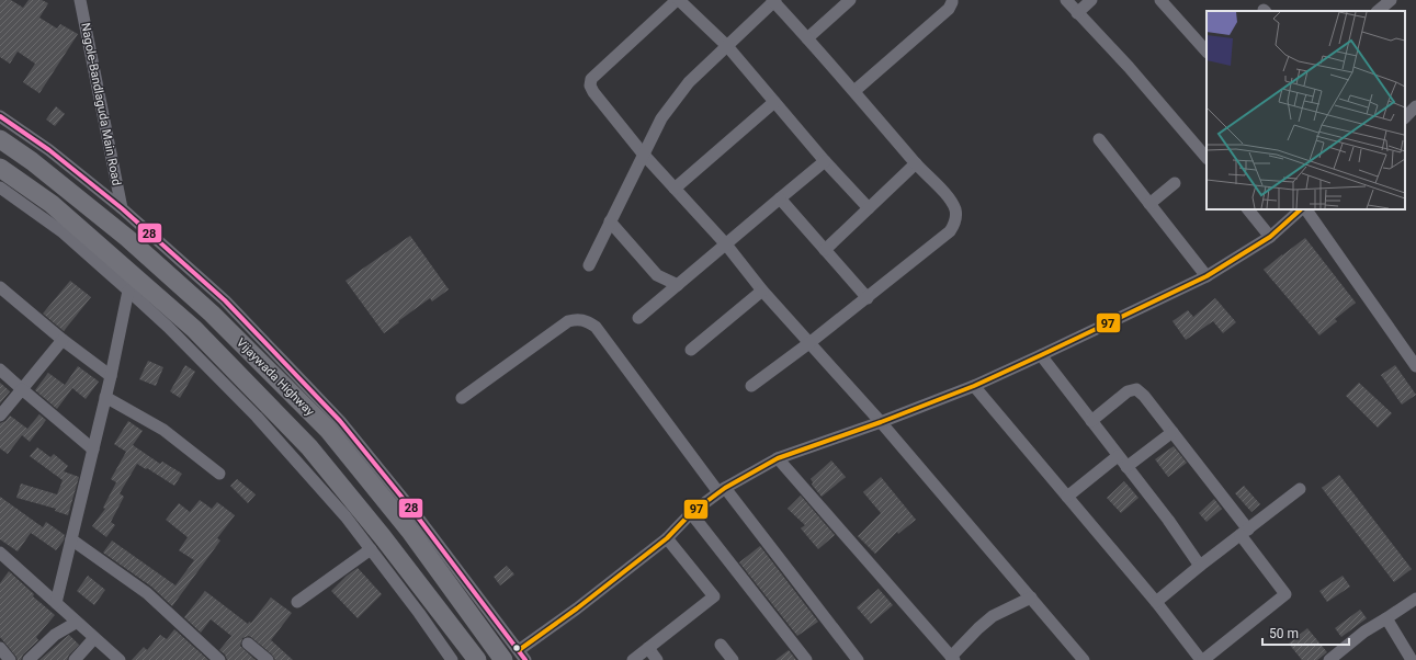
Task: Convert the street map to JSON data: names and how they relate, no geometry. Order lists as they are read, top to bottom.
{
  "streets": {
    "highway": ["Vijaywada Highway"],
    "street": ["Nagole-Bandlaguda Main Road"]
  },
  "lines": ["transit line 28", "transit line 97"],
  "scale_bar": "50 m"
}
